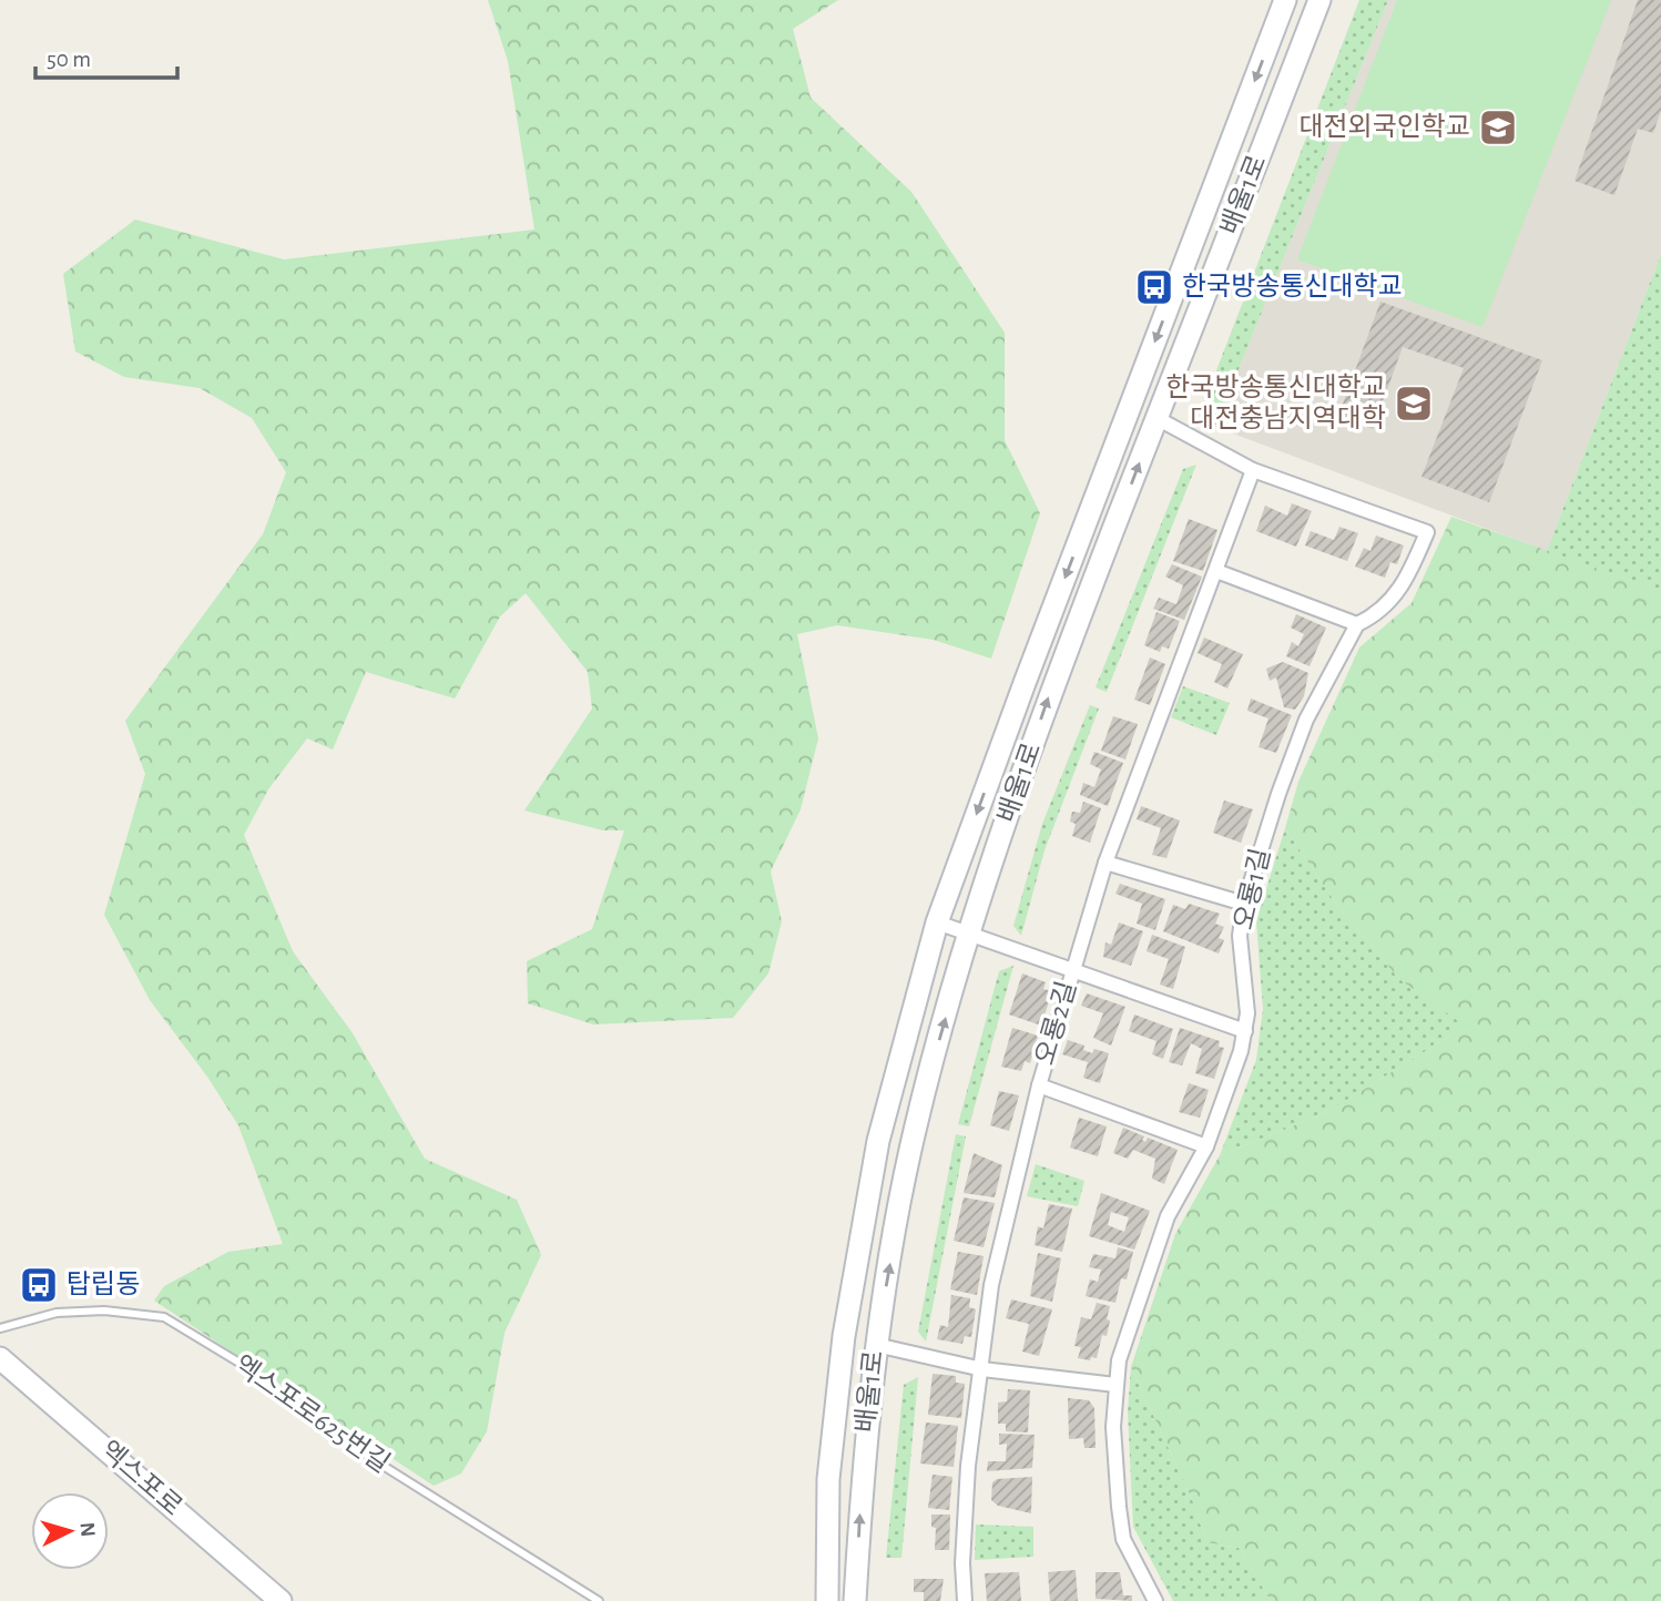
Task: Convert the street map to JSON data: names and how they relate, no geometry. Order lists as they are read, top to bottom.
{
  "streets": {
    "main road": ["배울1로", "엑스포로"],
    "street": ["오룡1길", "오룡2길"],
    "lane": ["엑스포로625번길"]
  },
  "crossings": [
    ["배울1로", "오룡1길"],
    ["오룡1길", "오룡2길"]
  ],
  "places": {
    "school or university": ["대전외국인학교", "한국방송통신대학교 대전충남지역대학"],
    "bus stop": ["한국방송통신대학교", "탑립동"]
  },
  "scale_bar": "50 m",
  "north": "right"
}
